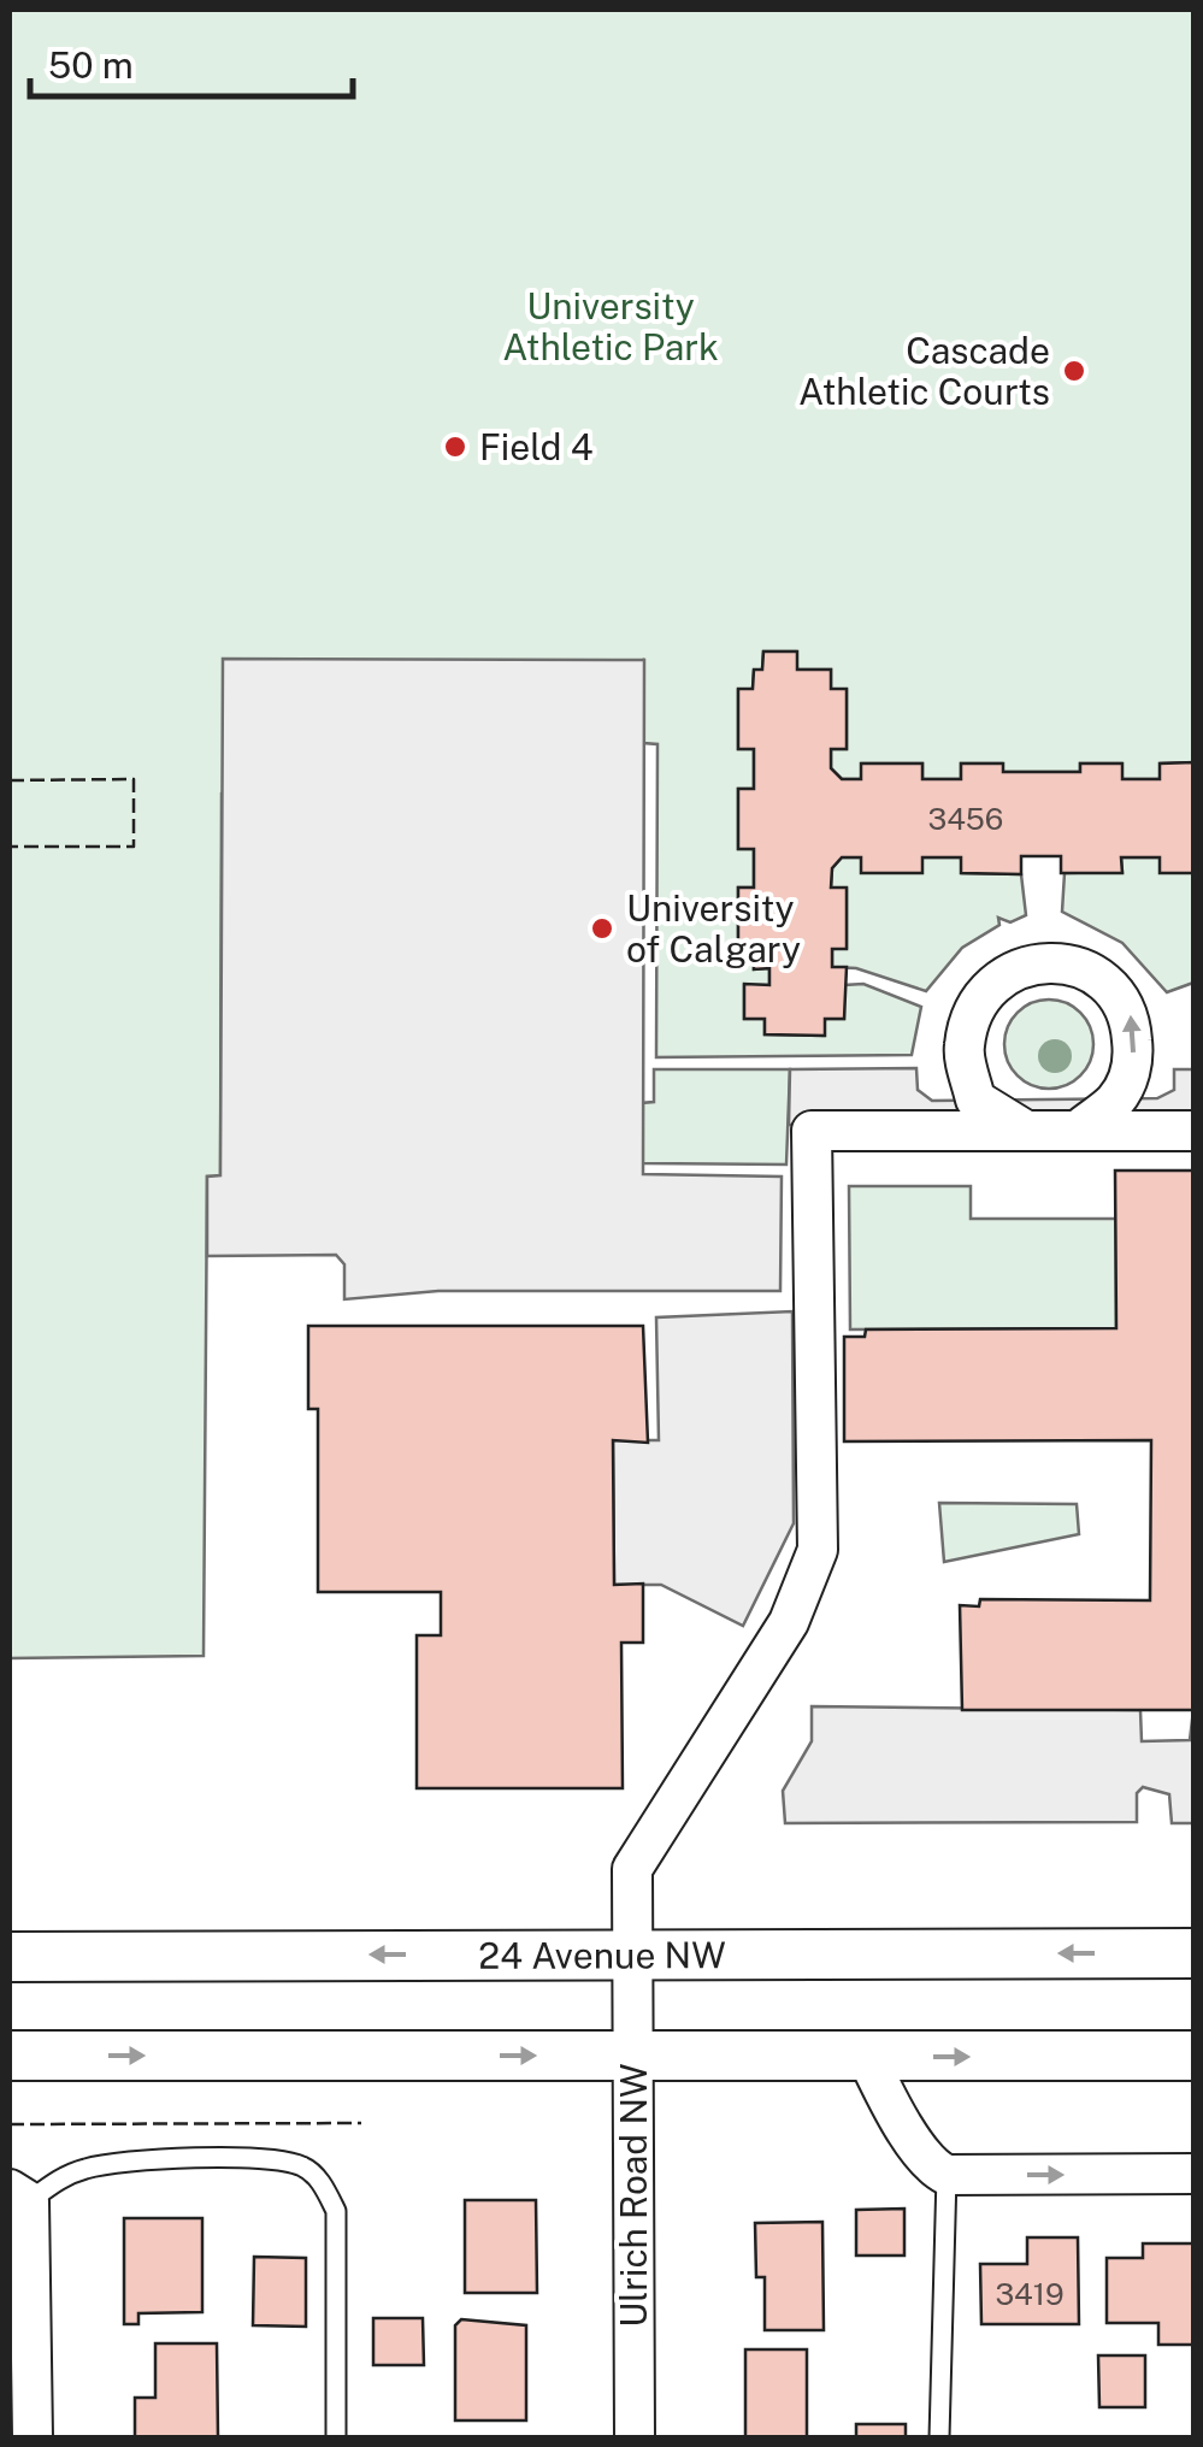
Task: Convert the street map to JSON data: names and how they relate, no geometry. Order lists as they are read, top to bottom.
{
  "streets": {
    "street": ["24 Avenue NW", "Ulrich Road NW"]
  },
  "crossings": [
    ["24 Avenue NW", "Ulrich Road NW"]
  ],
  "parks": ["University Athletic Park"],
  "places": ["Cascade Athletic Courts", "Field 4", "University of Calgary"],
  "house_numbers": ["3456", "3419"],
  "scale_bar": "50 m"
}
